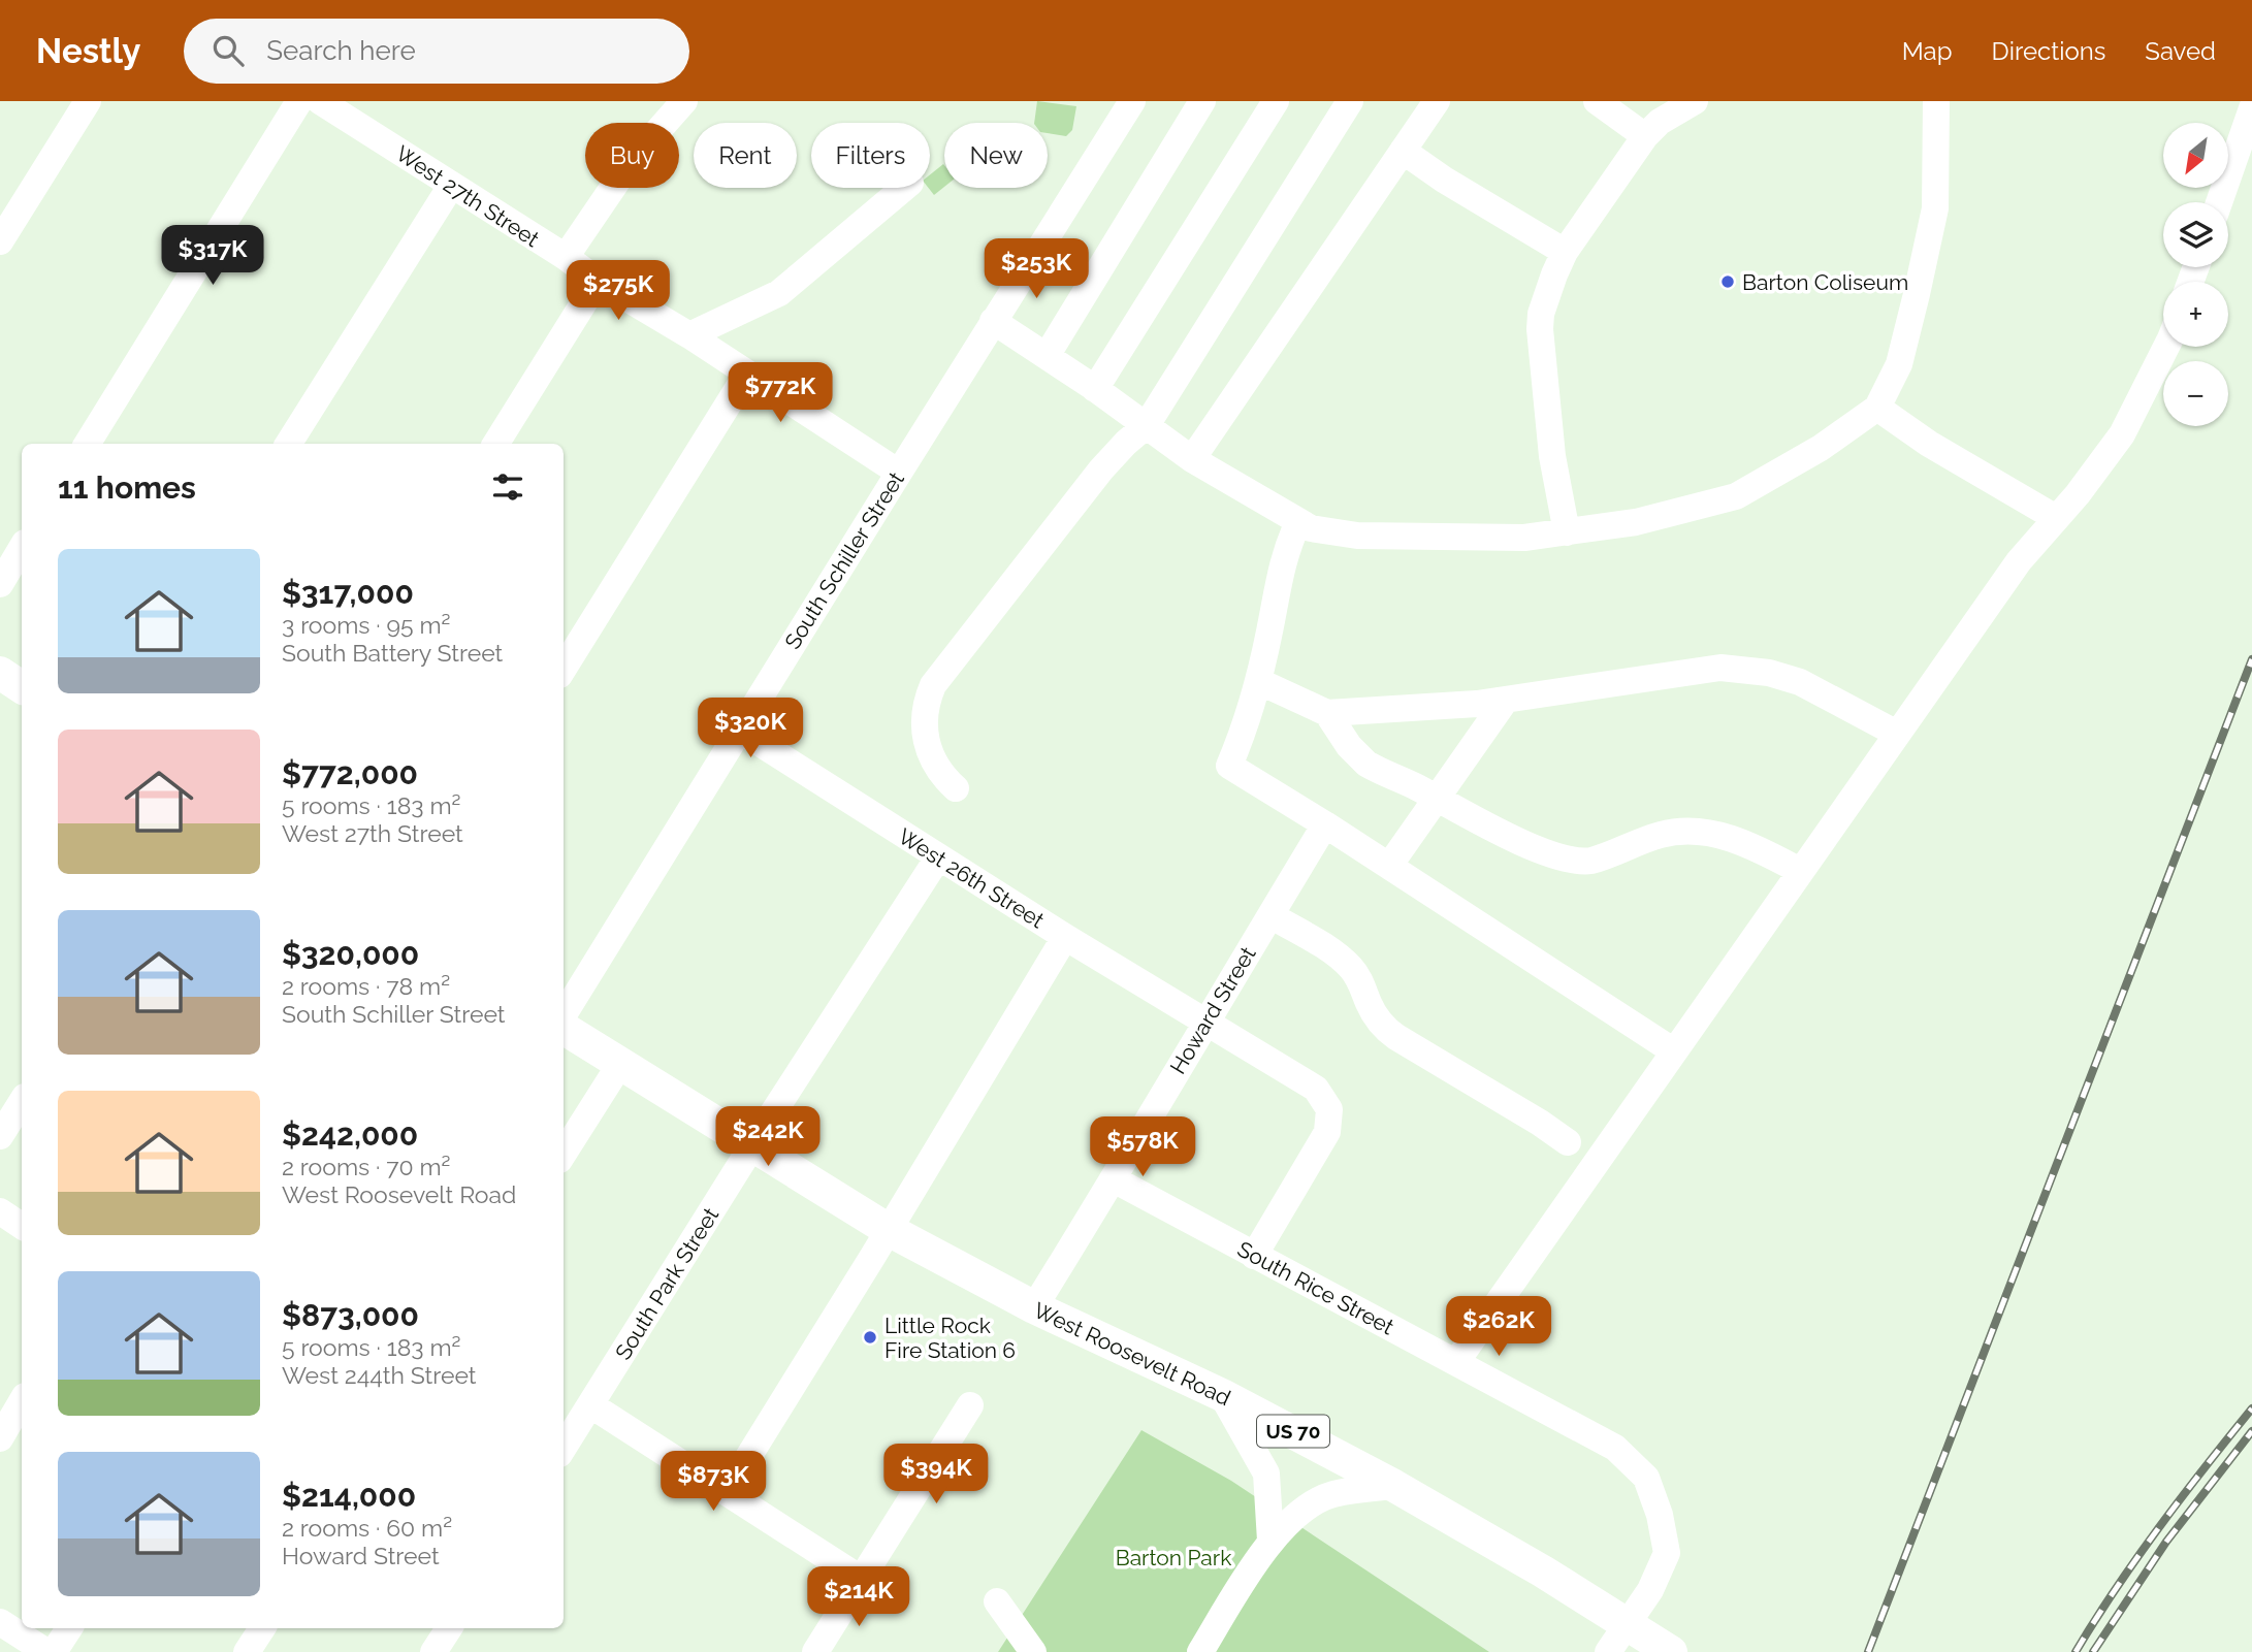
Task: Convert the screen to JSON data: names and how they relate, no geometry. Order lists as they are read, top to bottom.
{
  "streets": {
    "main road": ["West Roosevelt Road", "US 70"],
    "street": [
      "West 27th Street",
      "South Schiller Street",
      "West 26th Street",
      "Howard Street",
      "South Park Street",
      "South Rice Street"
    ]
  },
  "crossings": [
    ["West 27th Street", "South Schiller Street"],
    ["South Schiller Street", "West 26th Street"],
    ["West 26th Street", "Howard Street"],
    ["West 26th Street", "South Park Street"],
    ["West 26th Street", "South Rice Street"],
    ["Howard Street", "South Rice Street"],
    ["Howard Street", "West Roosevelt Road"],
    ["South Park Street", "West Roosevelt Road"]
  ],
  "parks": ["Barton Park"],
  "places": ["Barton Coliseum", "Little Rock Fire Station 6"],
  "north": "bottom left",
  "page": {
    "header": "Nestly",
    "search": "Search here",
    "nav": ["Map", "Directions", "Saved"],
    "map_buttons": ["+", "−"],
    "chip": [
      "Buy",
      "Rent",
      "Filters",
      "New"
    ],
    "price": [
      "$317K",
      "$253K",
      "$275K",
      "$772K",
      "$320K",
      "$242K",
      "$578K",
      "$262K",
      "$394K",
      "$873K",
      "$214K"
    ],
    "heading": "11 homes",
    "list": [
      {
        "name": "$317,000",
        "note": "3 rooms · 95 m² · South Battery Street"
      },
      {
        "name": "$772,000",
        "note": "5 rooms · 183 m² · West 27th Street"
      },
      {
        "name": "$320,000",
        "note": "2 rooms · 78 m² · South Schiller Street"
      },
      {
        "name": "$242,000",
        "note": "2 rooms · 70 m² · West Roosevelt Road"
      },
      {
        "name": "$873,000",
        "note": "5 rooms · 183 m² · West 244th Street"
      },
      {
        "name": "$214,000",
        "note": "2 rooms · 60 m² · Howard Street"
      }
    ]
  }
}
